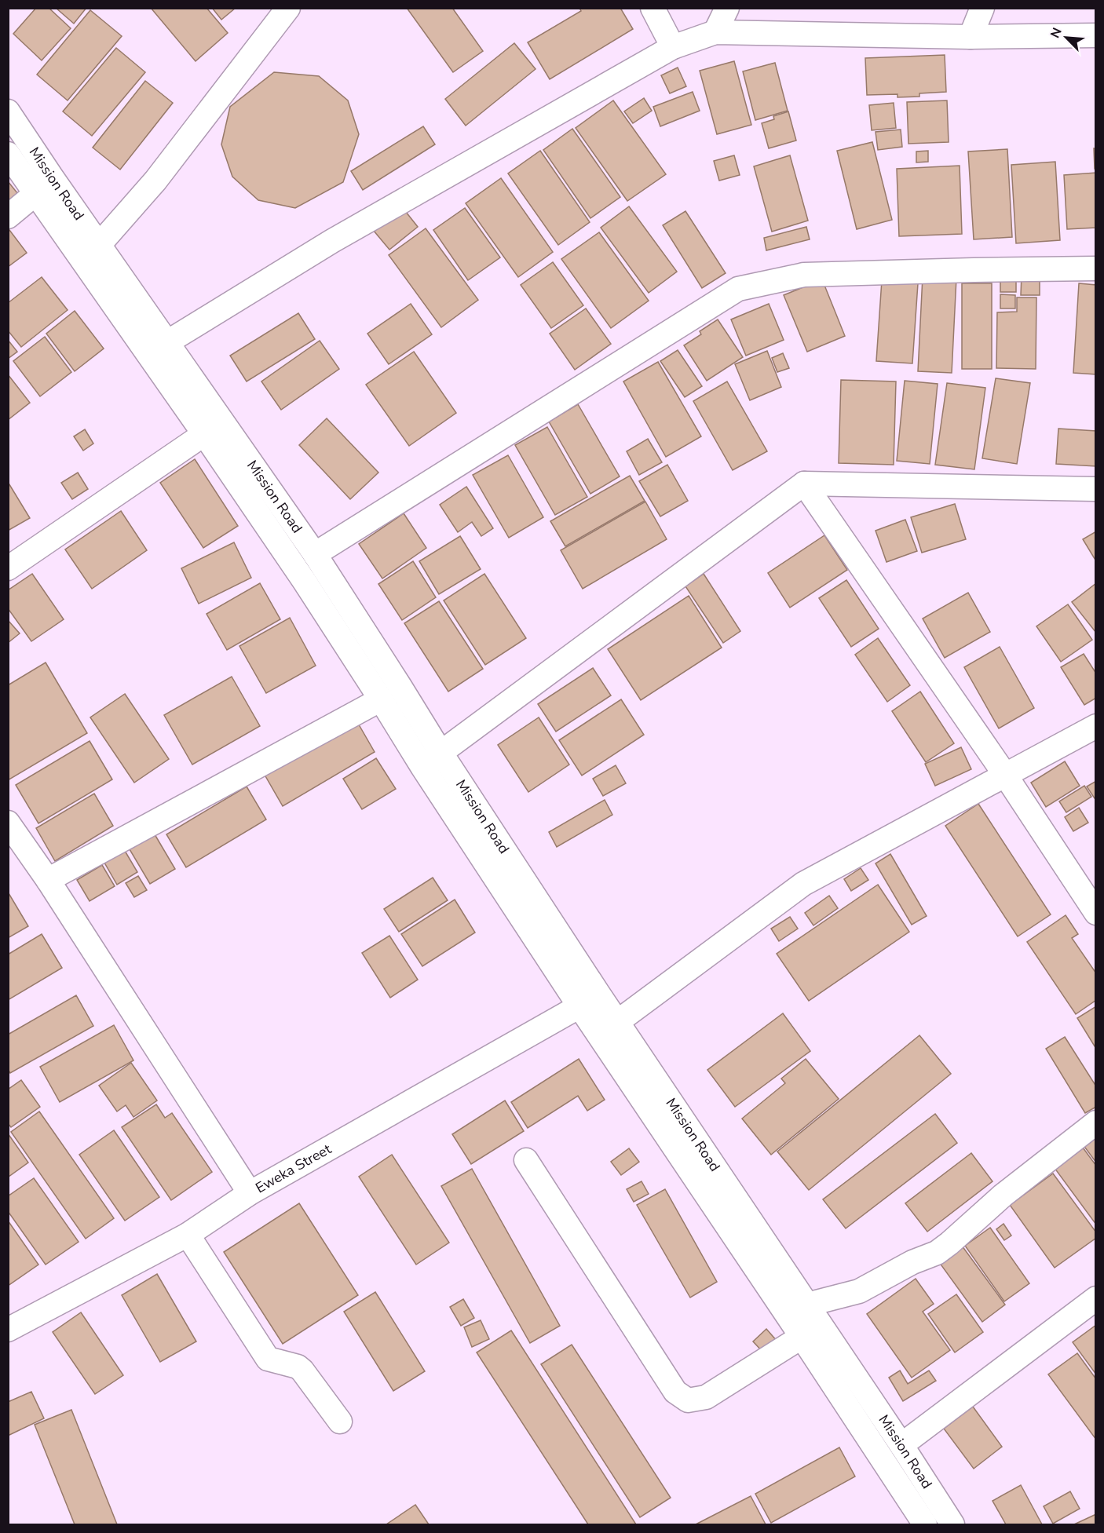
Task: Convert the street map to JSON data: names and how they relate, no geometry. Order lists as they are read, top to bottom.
{
  "streets": {
    "street": ["Mission Road", "Eweka Street"]
  },
  "crossings": [
    ["Mission Road", "Eweka Street"]
  ],
  "north": "top left"
}
